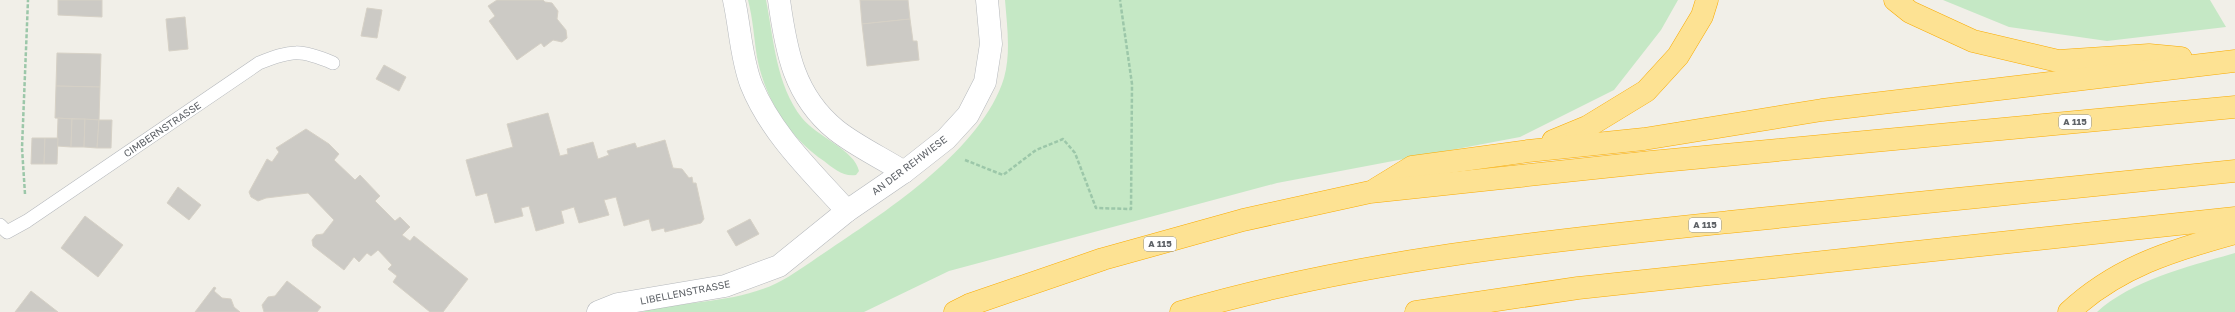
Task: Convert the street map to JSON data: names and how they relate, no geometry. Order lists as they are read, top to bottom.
{
  "streets": {
    "highway": ["A 115"],
    "street": ["AN DER REHWIESE", "LIBELLENSTRASSE"],
    "lane": ["CIMBERNSTRASSE"]
  },
  "crossings": [
    ["AN DER REHWIESE", "LIBELLENSTRASSE"]
  ]
}
